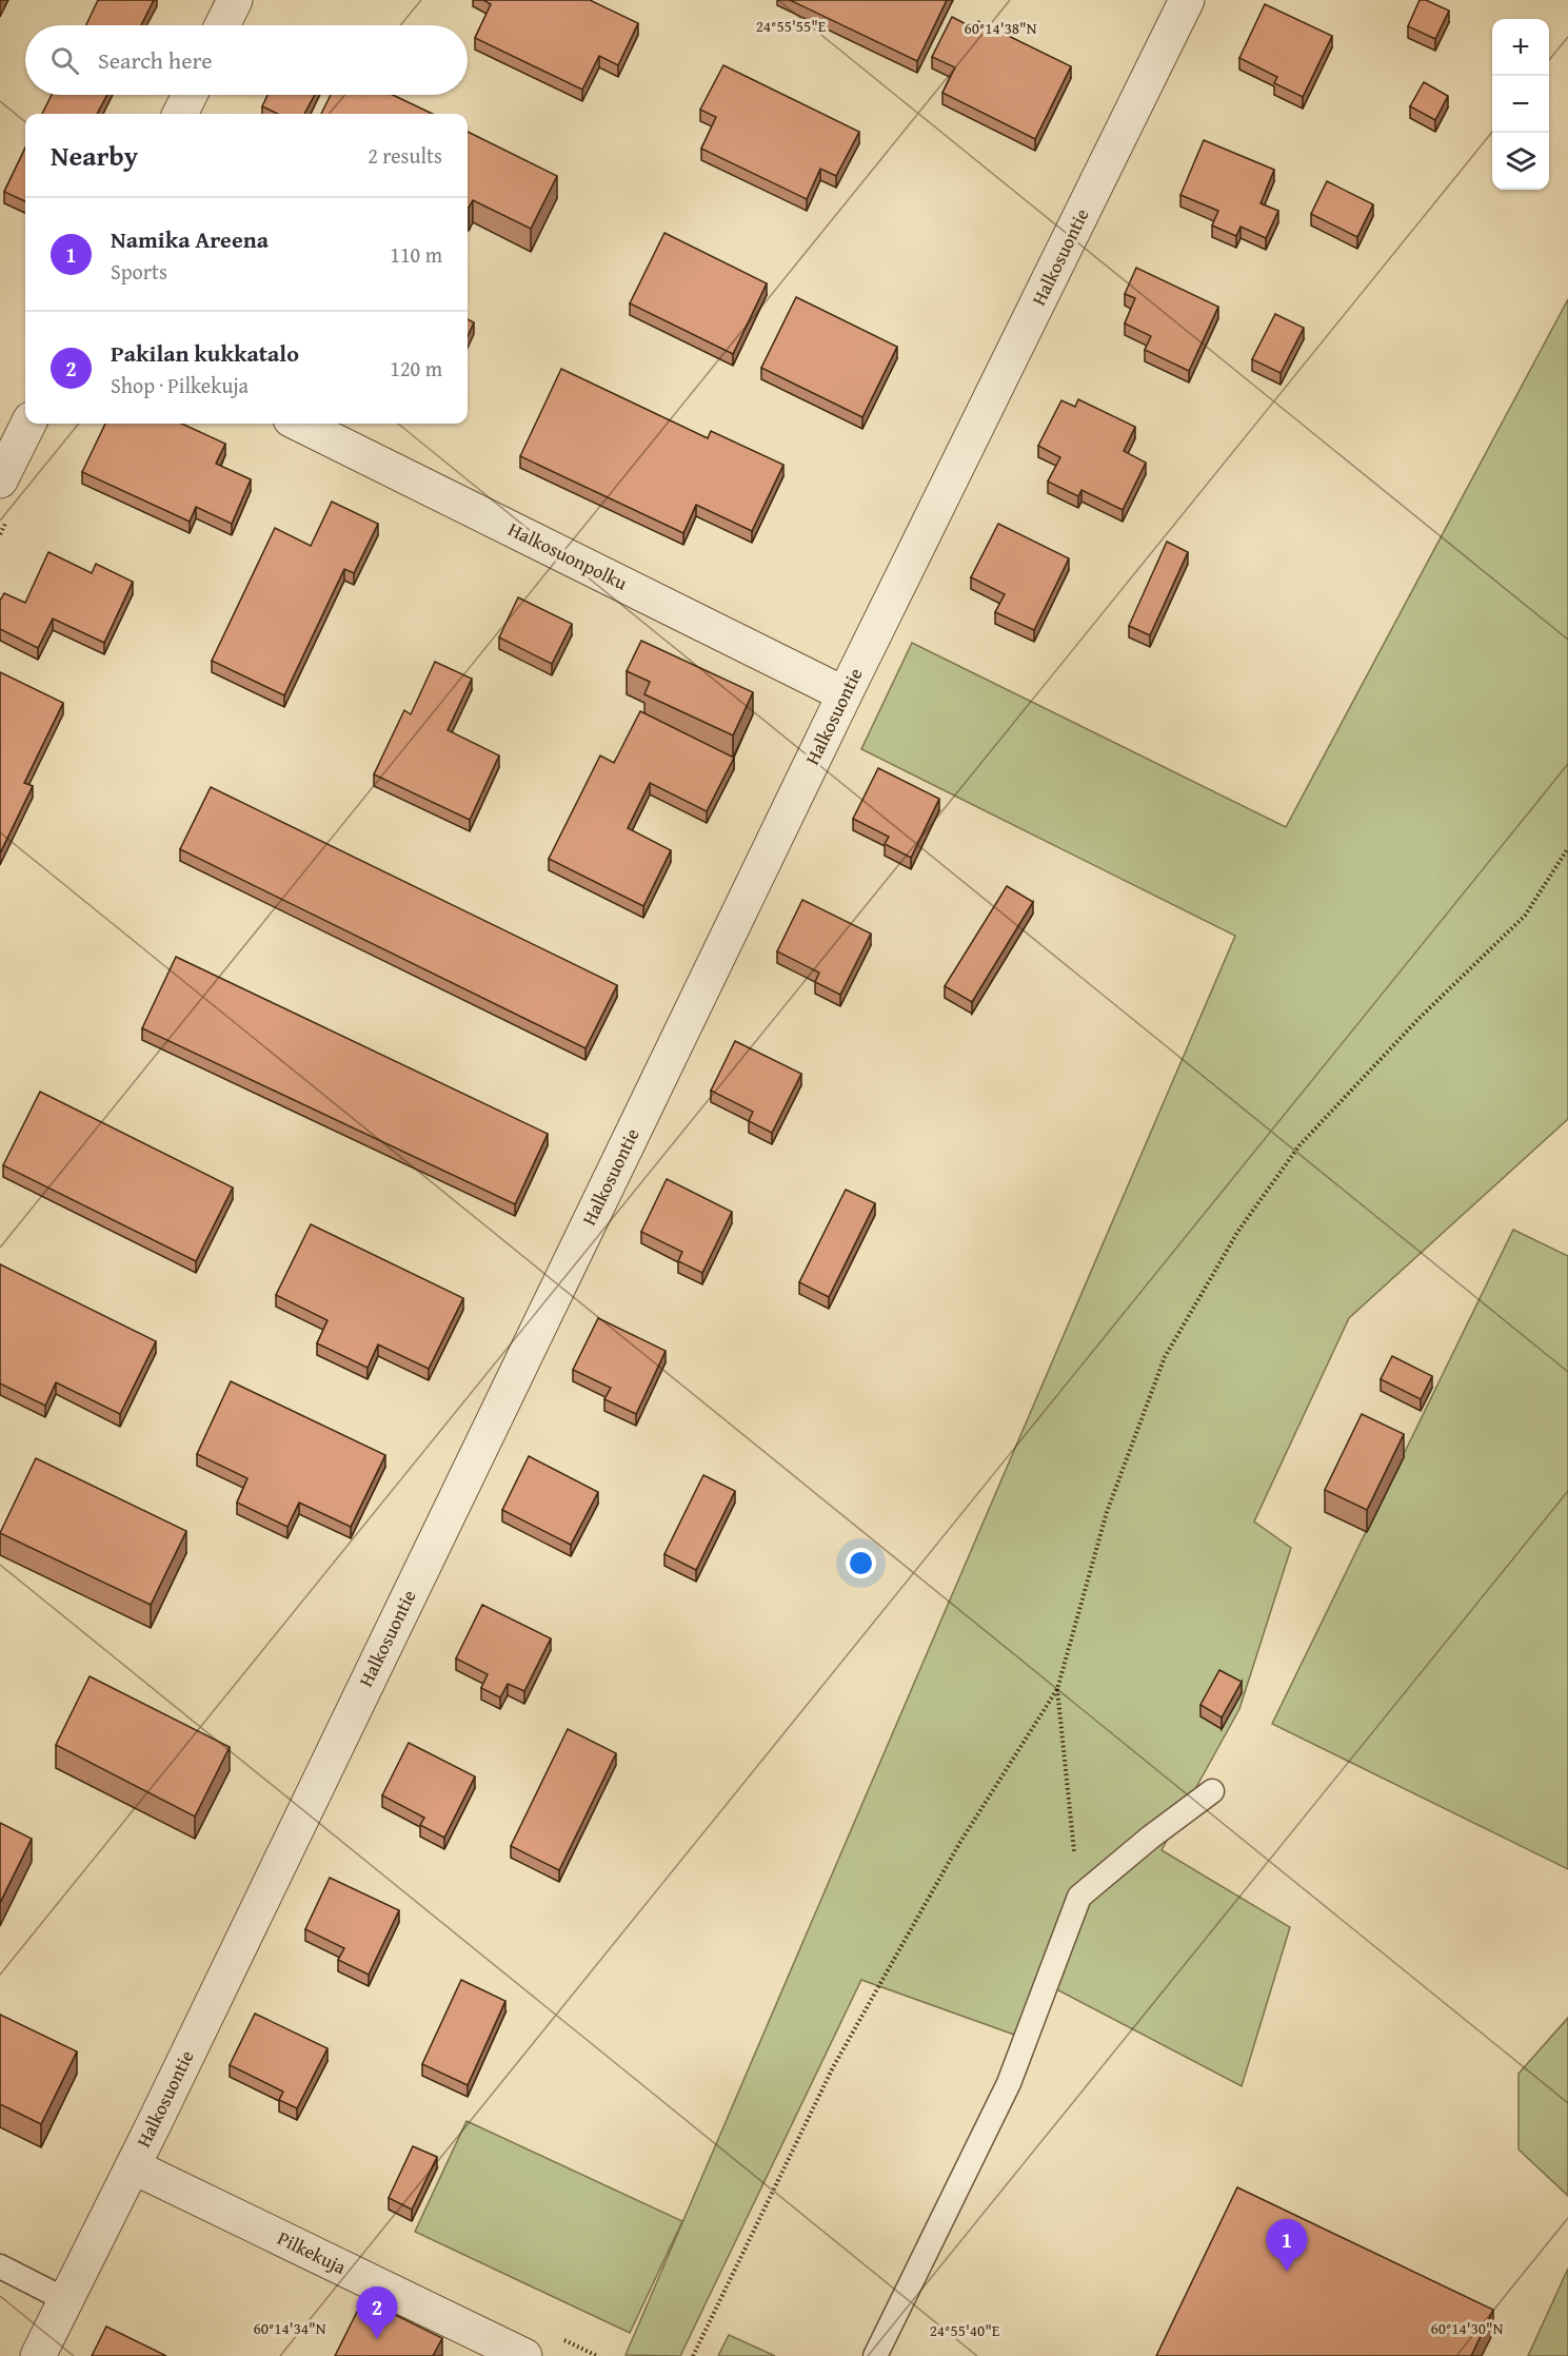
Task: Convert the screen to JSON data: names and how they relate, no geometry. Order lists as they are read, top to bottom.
{
  "streets": {
    "street": ["Halkosuontie", "Halkosuonpolku", "Pilkekuja"]
  },
  "crossings": [
    ["Halkosuontie", "Halkosuonpolku"],
    ["Halkosuontie", "Pilkekuja"]
  ],
  "page": {
    "map_buttons": ["+", "−"],
    "search": "Search here",
    "heading": ["Nearby", "2 results"],
    "list": [
      {
        "mark": "1",
        "name": "Namika Areena",
        "note": "Sports",
        "value": "110 m"
      },
      {
        "mark": "2",
        "name": "Pakilan kukkatalo",
        "note": "Shop · Pilkekuja",
        "value": "120 m"
      }
    ],
    "pins": ["1", "2"]
  },
  "coordinates": [
    "24°55'55\"E",
    "60°14'38\"N",
    "60°14'34\"N",
    "60°14'30\"N",
    "24°55'40\"E"
  ]
}
